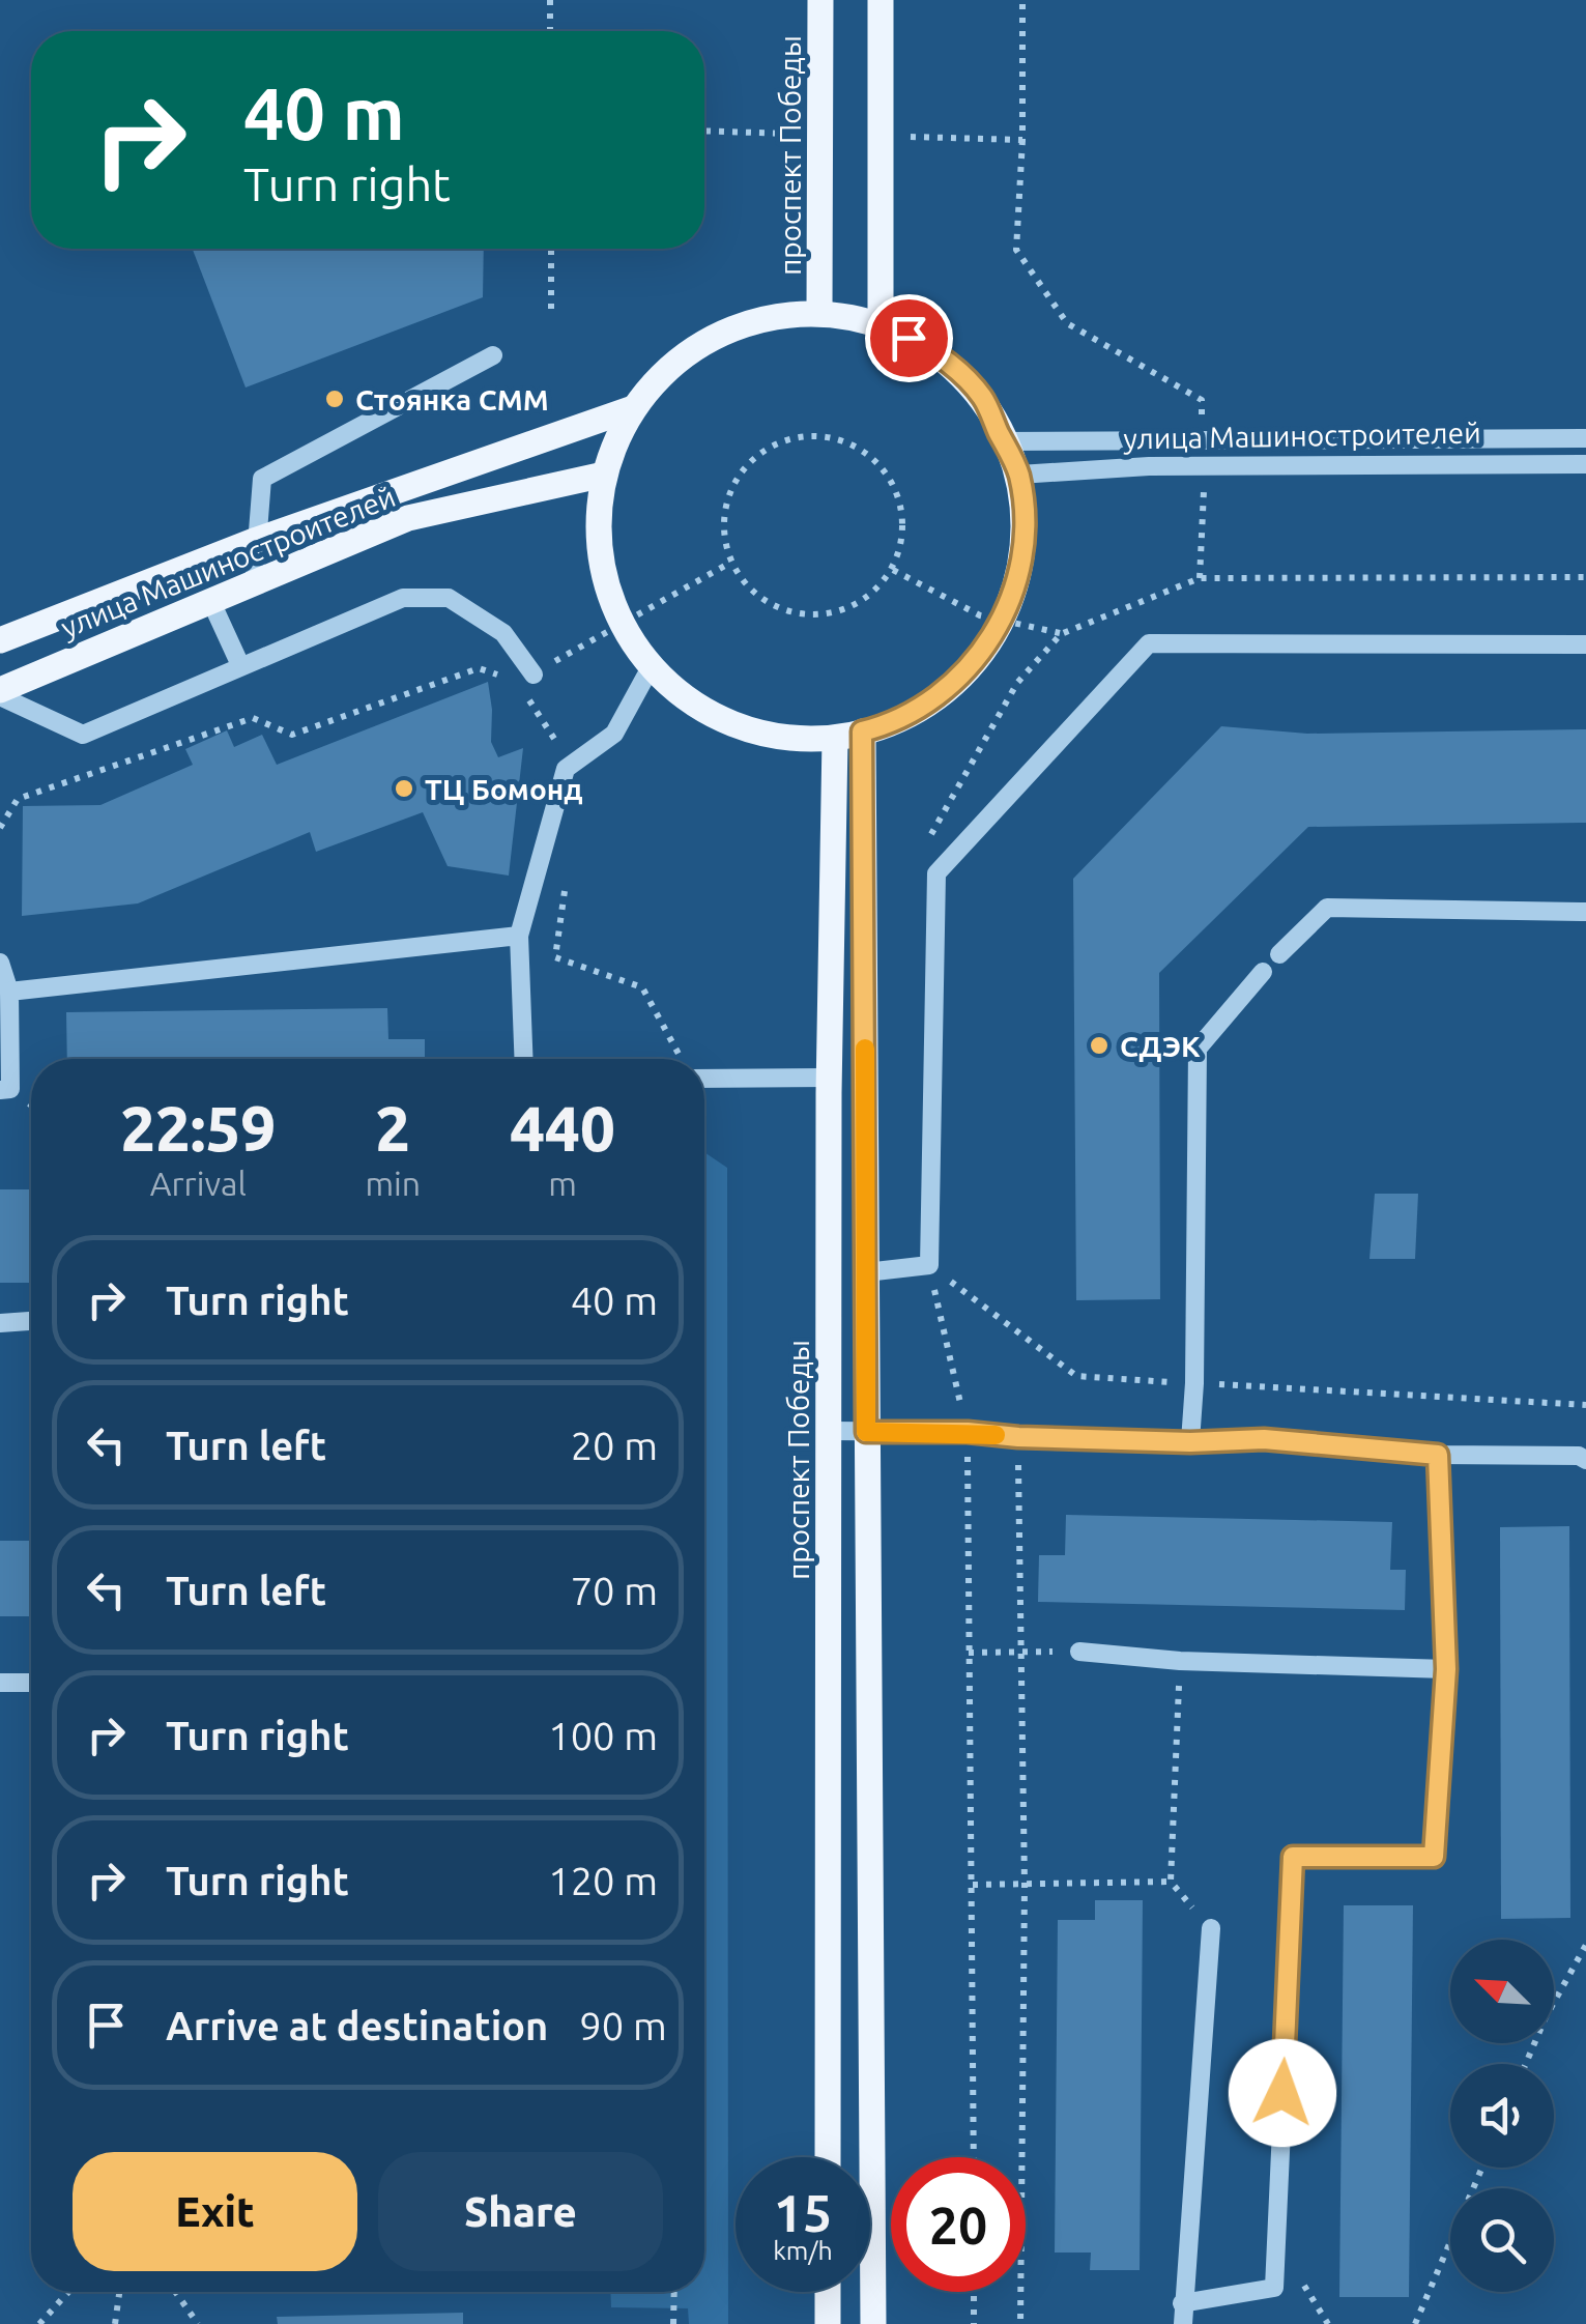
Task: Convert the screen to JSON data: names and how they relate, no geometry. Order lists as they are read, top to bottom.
{
  "streets": {
    "main road": ["проспект Победы", "улица Машиностроителей"]
  },
  "places": ["Стоянка СММ", "ТЦ Бомонд", "СДЭК"],
  "north": "top left",
  "page": {
    "turn": ["40 m", "Turn right"],
    "eta": [
      "22:59",
      "Arrival",
      "2",
      "min",
      "440",
      "m"
    ],
    "list": [
      {
        "name": "Turn right",
        "value": "40 m"
      },
      {
        "name": "Turn left",
        "value": "20 m"
      },
      {
        "name": "Turn left",
        "value": "70 m"
      },
      {
        "name": "Turn right",
        "value": "100 m"
      },
      {
        "name": "Turn right",
        "value": "120 m"
      },
      {
        "name": "Arrive at destination",
        "value": "90 m"
      }
    ],
    "buttons": ["Exit", "Share"],
    "speed": "15 km/h",
    "limit": "20"
  }
}
